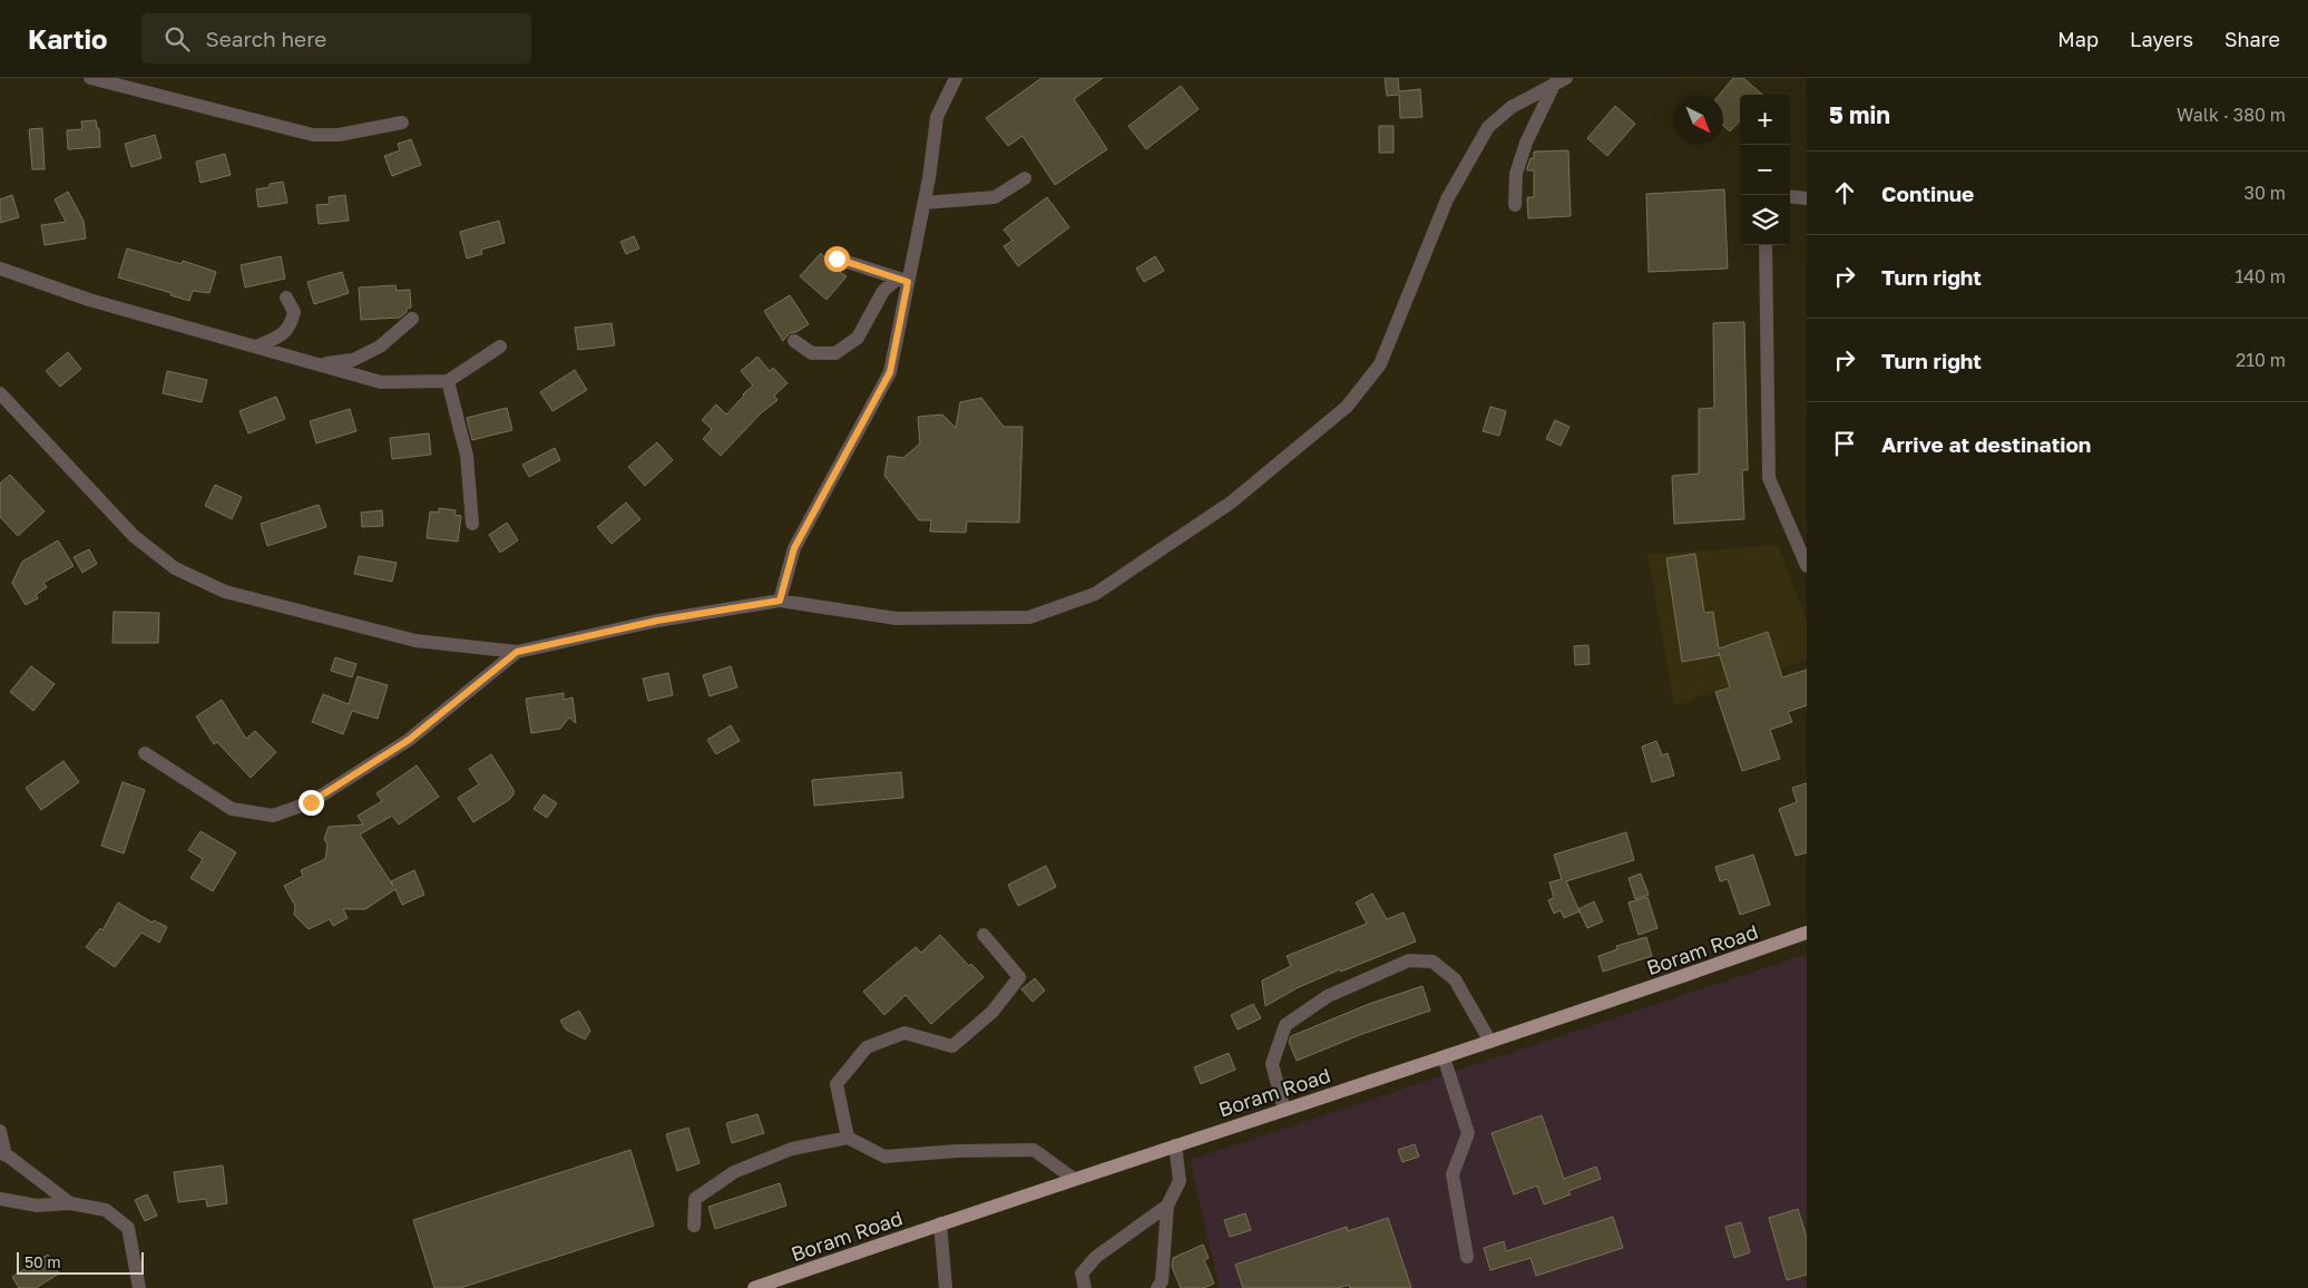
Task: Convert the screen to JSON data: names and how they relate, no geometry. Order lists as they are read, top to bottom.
{
  "streets": {
    "main road": ["Boram Road"]
  },
  "scale_bar": "50 m",
  "north": "bottom right",
  "page": {
    "header": "Kartio",
    "search": "Search here",
    "nav": ["Map", "Layers", "Share"],
    "heading": ["5 min", "Walk · 380 m"],
    "map_buttons": ["+", "−"],
    "list": [
      ["Continue", "30 m"],
      ["Turn right", "140 m"],
      ["Turn right", "210 m"],
      "Arrive at destination"
    ],
    "scale": "50 m"
  }
}
